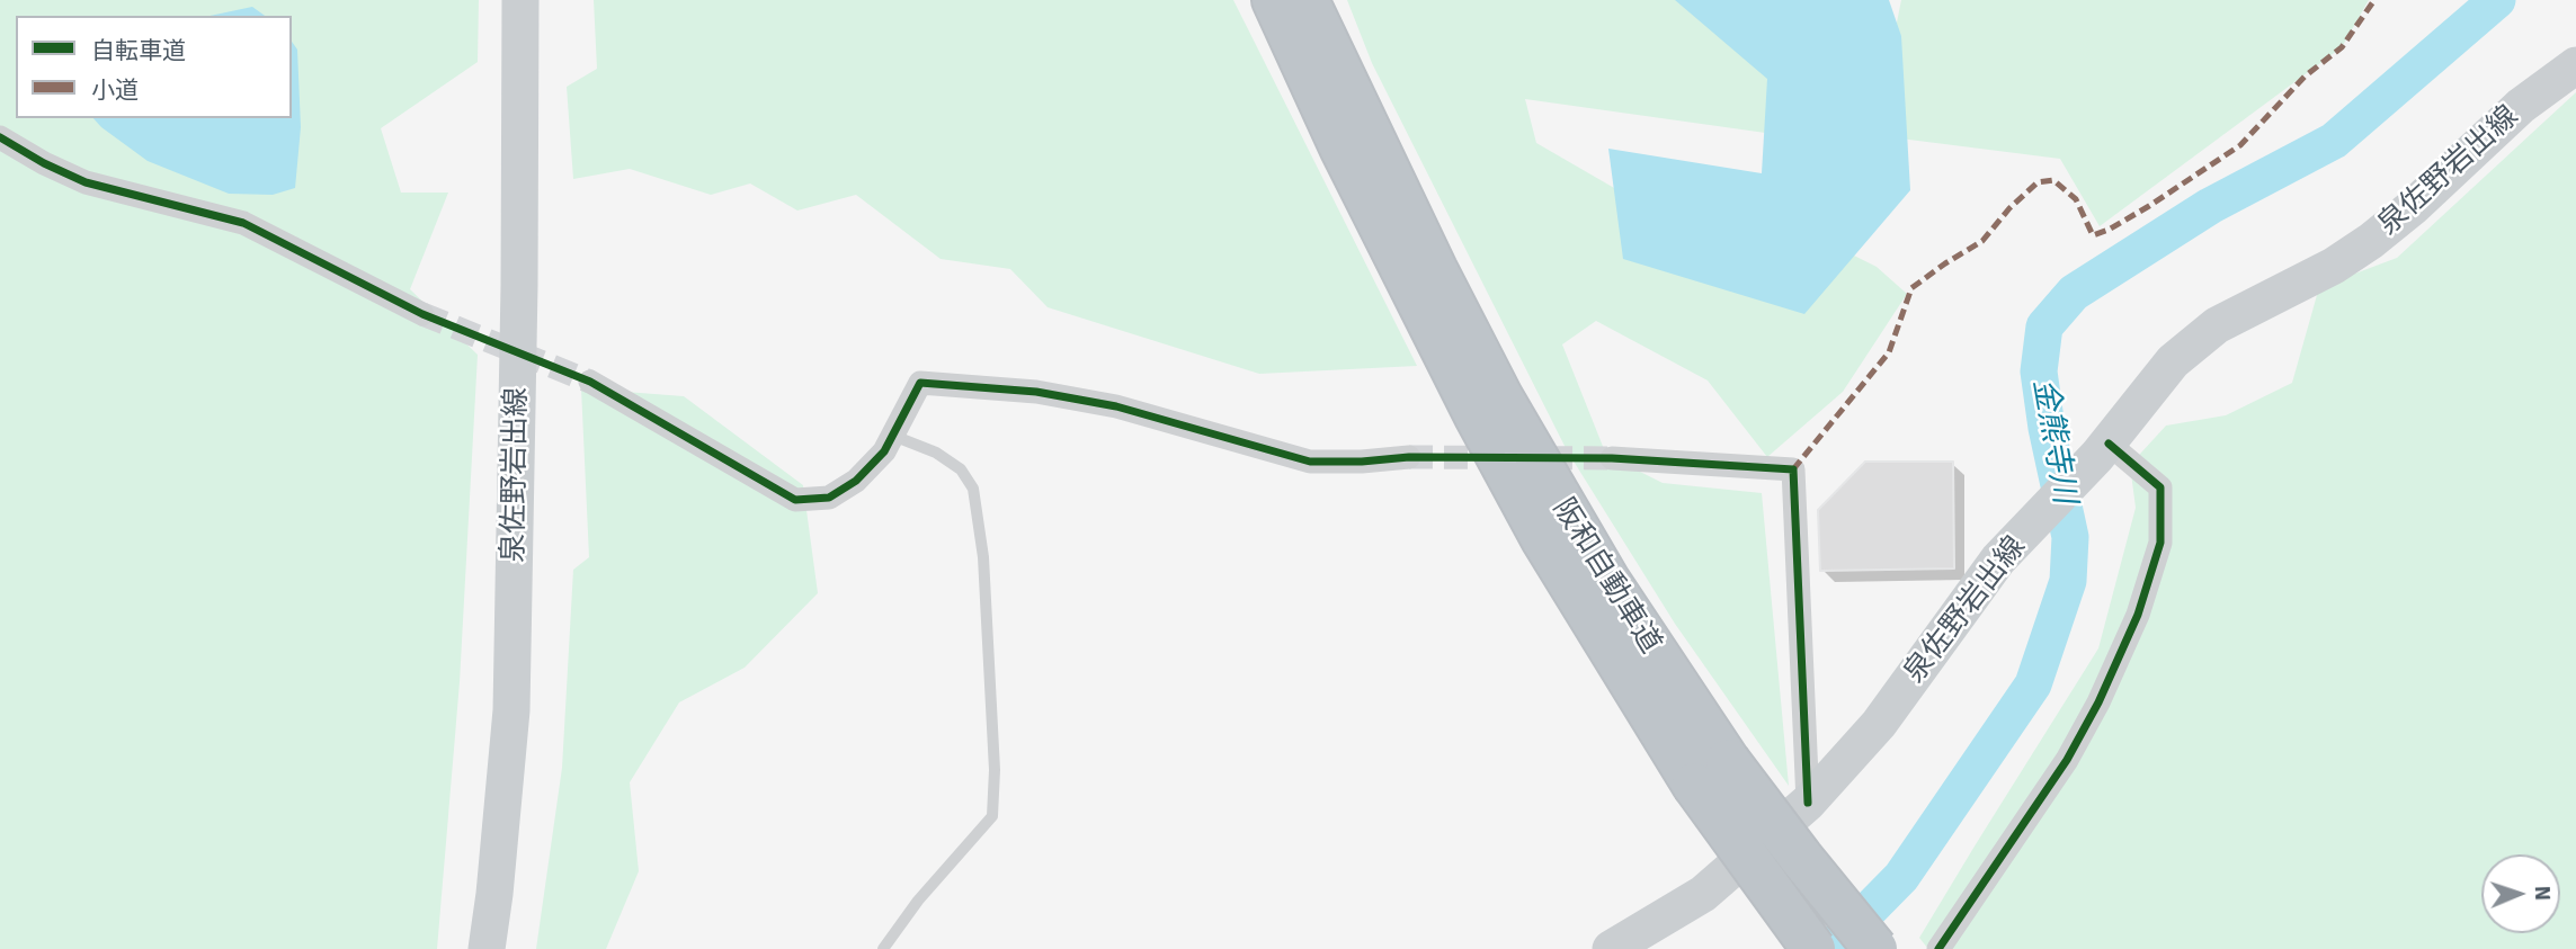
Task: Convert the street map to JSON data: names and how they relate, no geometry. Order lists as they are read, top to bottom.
{
  "streets": {
    "highway": ["阪和自動車道"],
    "main road": ["泉佐野岩出線"]
  },
  "water": ["金熊寺川"],
  "legend": ["自転車道", "小道"],
  "north": "right"
}
